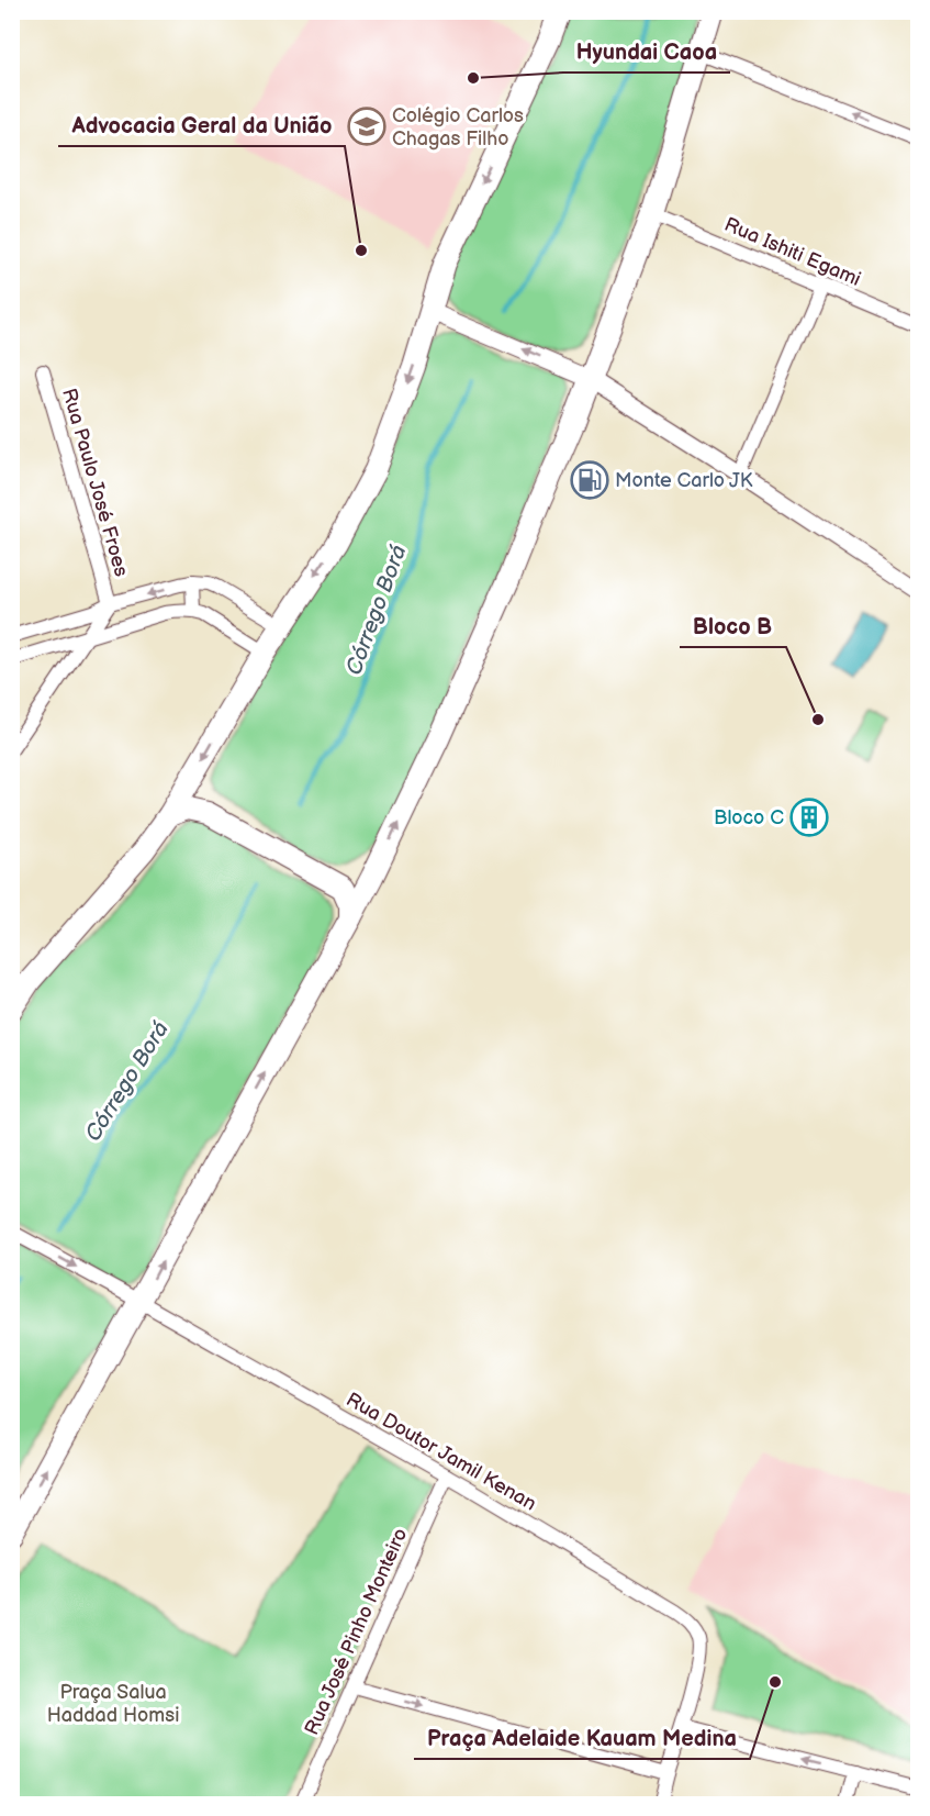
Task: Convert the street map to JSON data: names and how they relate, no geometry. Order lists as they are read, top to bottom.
{
  "streets": {
    "street": [
      "Rua Ishiti Egami",
      "Rua Paulo José Froes",
      "Rua Doutor Jamil Kenan",
      "Rua José Pinho Monteiro"
    ]
  },
  "crossings": [
    ["Rua Doutor Jamil Kenan", "Rua José Pinho Monteiro"]
  ],
  "water": ["Córrego Borá"],
  "parks": ["Praça Salua Haddad Homsi"],
  "places": {
    "other": [
      "Hyundai Caoa",
      "Advocacia Geral da União",
      "Bloco B",
      "Praça Adelaide Kauam Medina"
    ],
    "school or university": ["Colégio Carlos Chagas Filho"],
    "fuel station": ["Monte Carlo JK"],
    "building": ["Bloco C"]
  }
}
